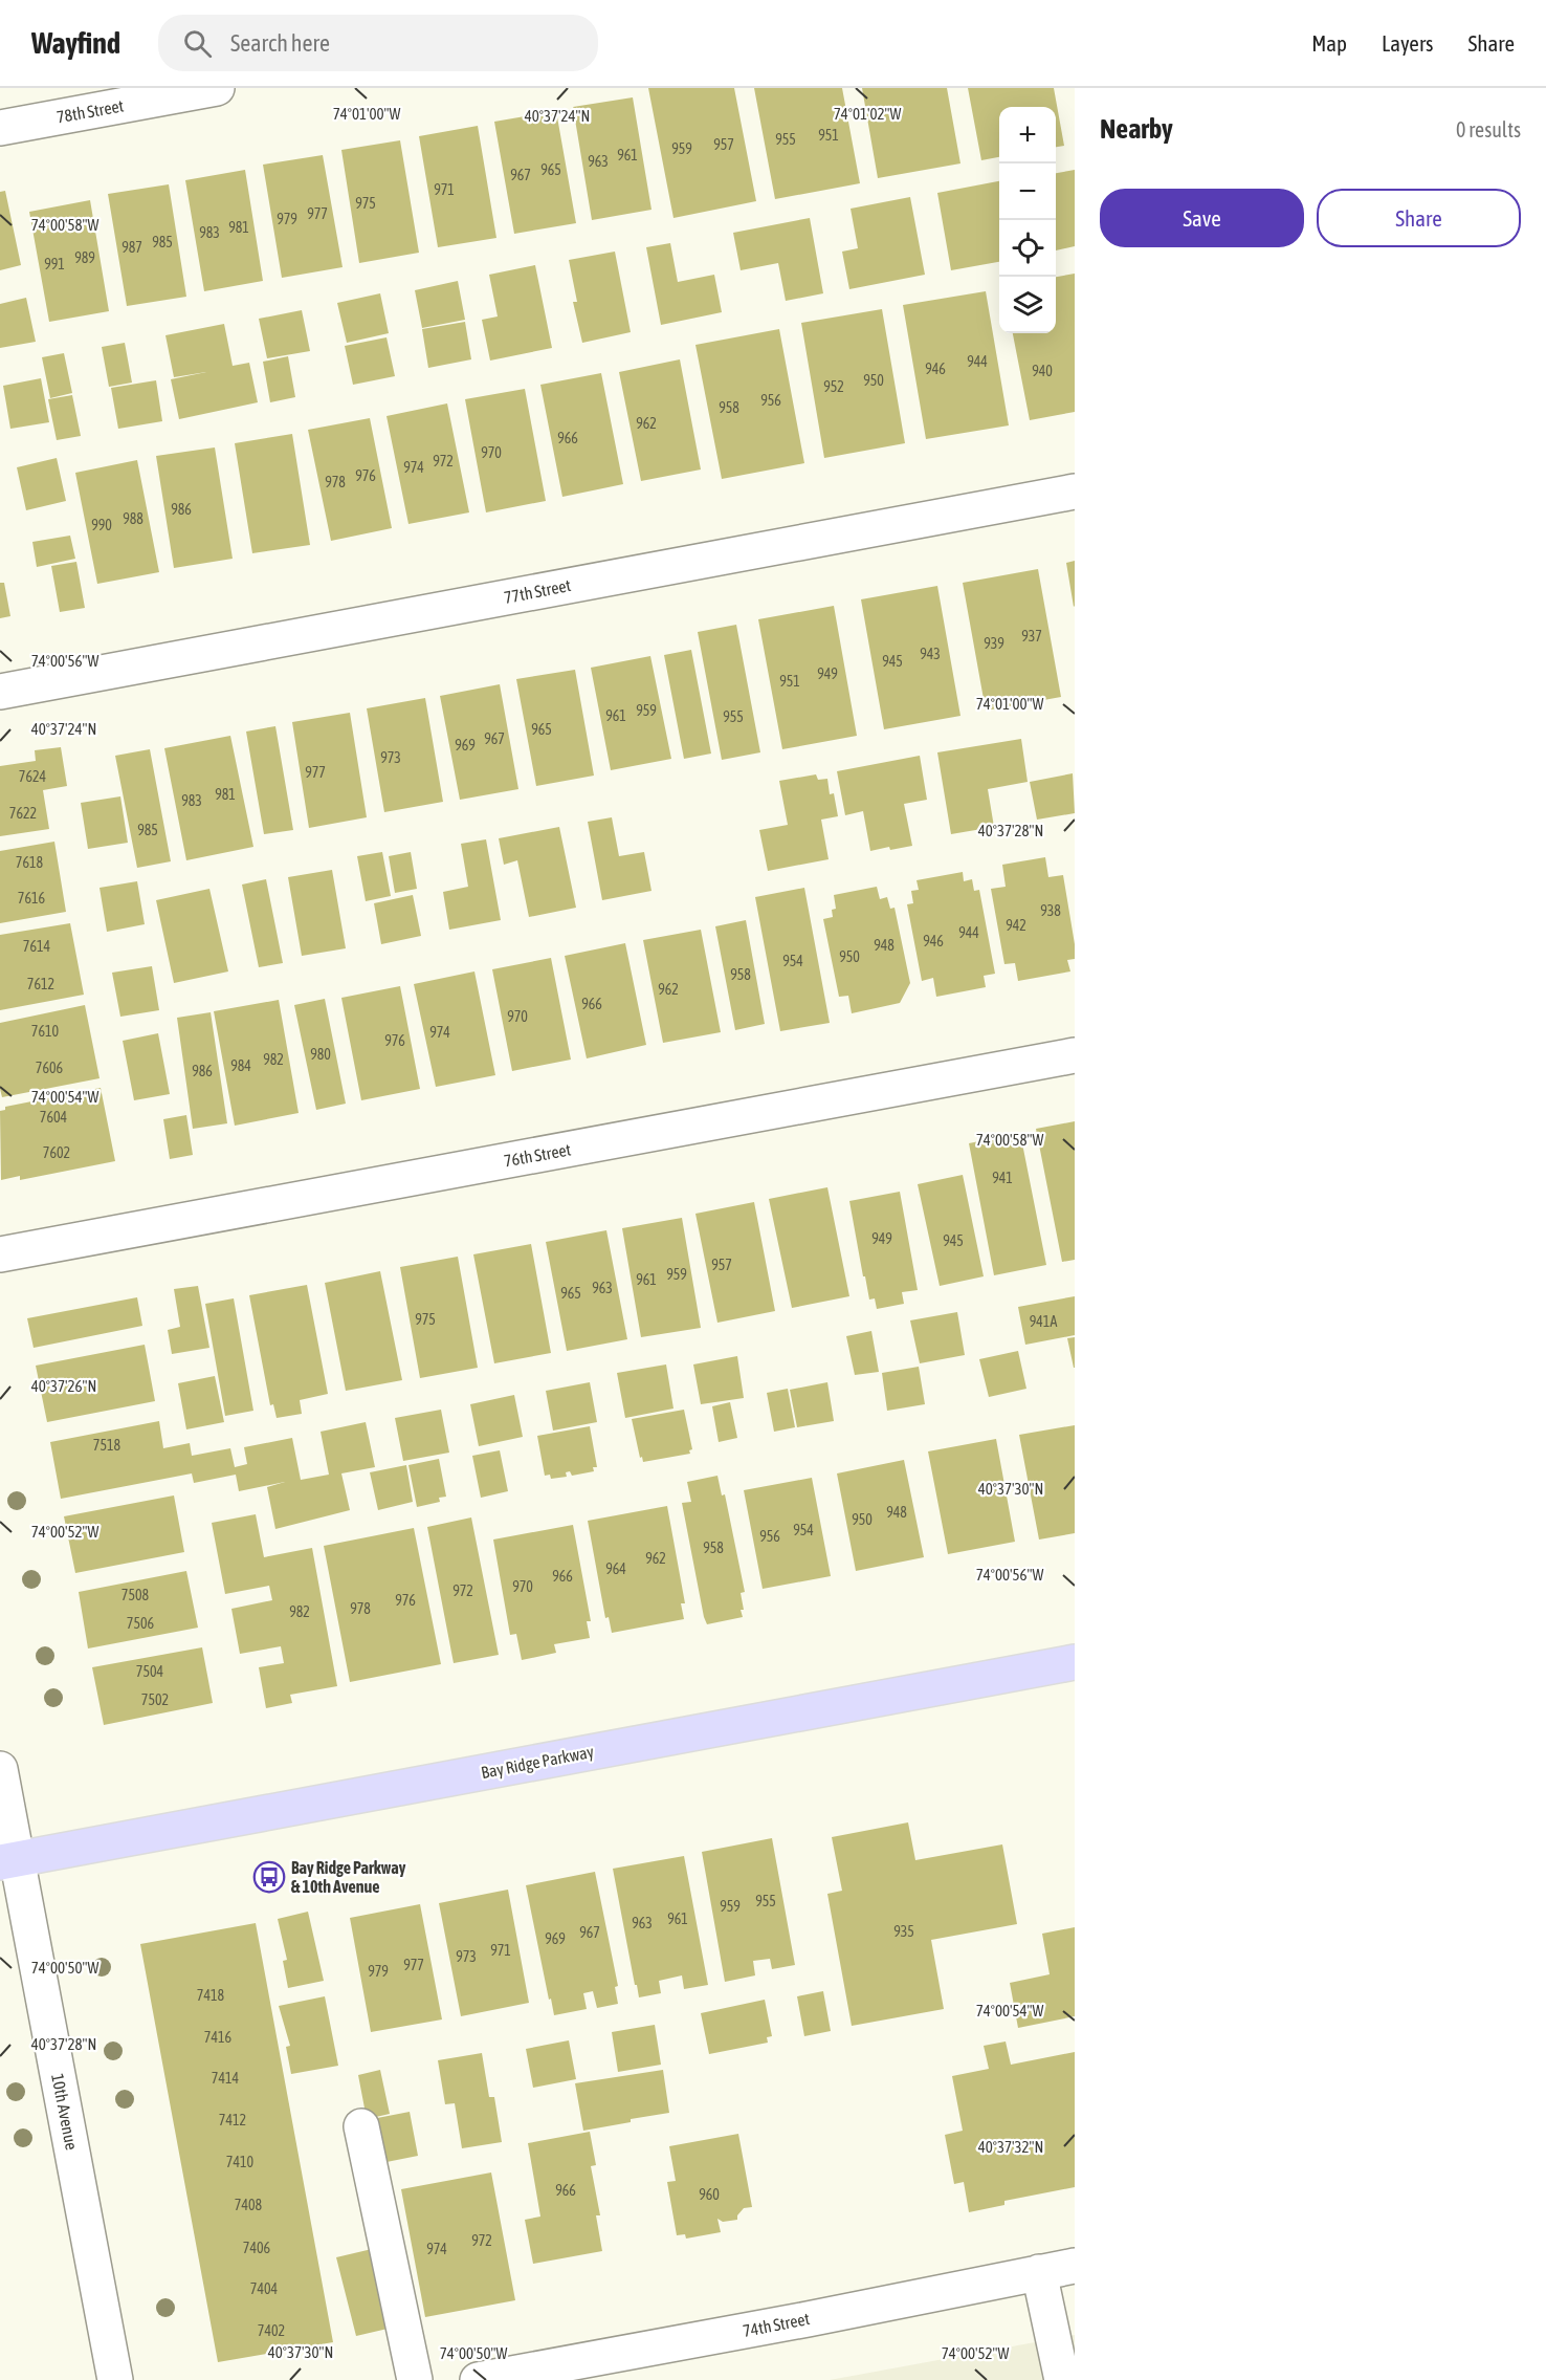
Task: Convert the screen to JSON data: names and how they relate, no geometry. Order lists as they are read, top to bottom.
{
  "streets": {
    "main road": ["Bay Ridge Parkway"],
    "street": [
      "78th Street",
      "77th Street",
      "76th Street",
      "10th Avenue",
      "74th Street"
    ]
  },
  "crossings": [
    ["Bay Ridge Parkway", "10th Avenue"]
  ],
  "places": {
    "bus stop": ["Bay Ridge Parkway & 10th Avenue"]
  },
  "house_numbers": [
    "951",
    "955",
    "957",
    "959",
    "961",
    "963",
    "965",
    "967",
    "971",
    "975",
    "977",
    "979",
    "981",
    "983",
    "985",
    "987",
    "989",
    "991",
    "944",
    "946",
    "940",
    "950",
    "952",
    "956",
    "958",
    "962",
    "966",
    "970",
    "972",
    "974",
    "976",
    "978",
    "986",
    "988",
    "990",
    "937",
    "939",
    "943",
    "945",
    "949",
    "951",
    "959",
    "961",
    "955",
    "965",
    "967",
    "969",
    "973",
    "977",
    "7624",
    "981",
    "983",
    "7622",
    "985",
    "7618",
    "7616",
    "938",
    "942",
    "944",
    "946",
    "948",
    "7614",
    "950",
    "954",
    "958",
    "7612",
    "962",
    "966",
    "970",
    "7610",
    "974",
    "976",
    "980",
    "982",
    "984",
    "7606",
    "986",
    "7604",
    "7602",
    "941",
    "949",
    "945",
    "957",
    "959",
    "961",
    "963",
    "965",
    "975",
    "941A",
    "7518",
    "948",
    "950",
    "954",
    "956",
    "958",
    "962",
    "964",
    "966",
    "970",
    "972",
    "7508",
    "976",
    "978",
    "982",
    "7506",
    "7504",
    "7502",
    "955",
    "959",
    "961",
    "963",
    "935",
    "967",
    "969",
    "971",
    "973",
    "977",
    "979",
    "7418",
    "7416",
    "7414",
    "7412",
    "7410",
    "966",
    "960",
    "7408",
    "972",
    "7406",
    "974",
    "7404",
    "7402"
  ],
  "page": {
    "header": "Wayfind",
    "search": "Search here",
    "nav": ["Map", "Layers", "Share"],
    "heading": ["Nearby", "0 results"],
    "map_buttons": ["+", "−"],
    "buttons": ["Save", "Share"]
  },
  "coordinates": [
    "74°01'00\"W",
    "74°01'02\"W",
    "40°37'24\"N",
    "74°00'58\"W",
    "74°00'56\"W",
    "40°37'28\"N",
    "74°00'54\"W",
    "40°37'26\"N",
    "40°37'30\"N",
    "74°00'52\"W",
    "74°00'50\"W",
    "40°37'32\"N"
  ]
}
